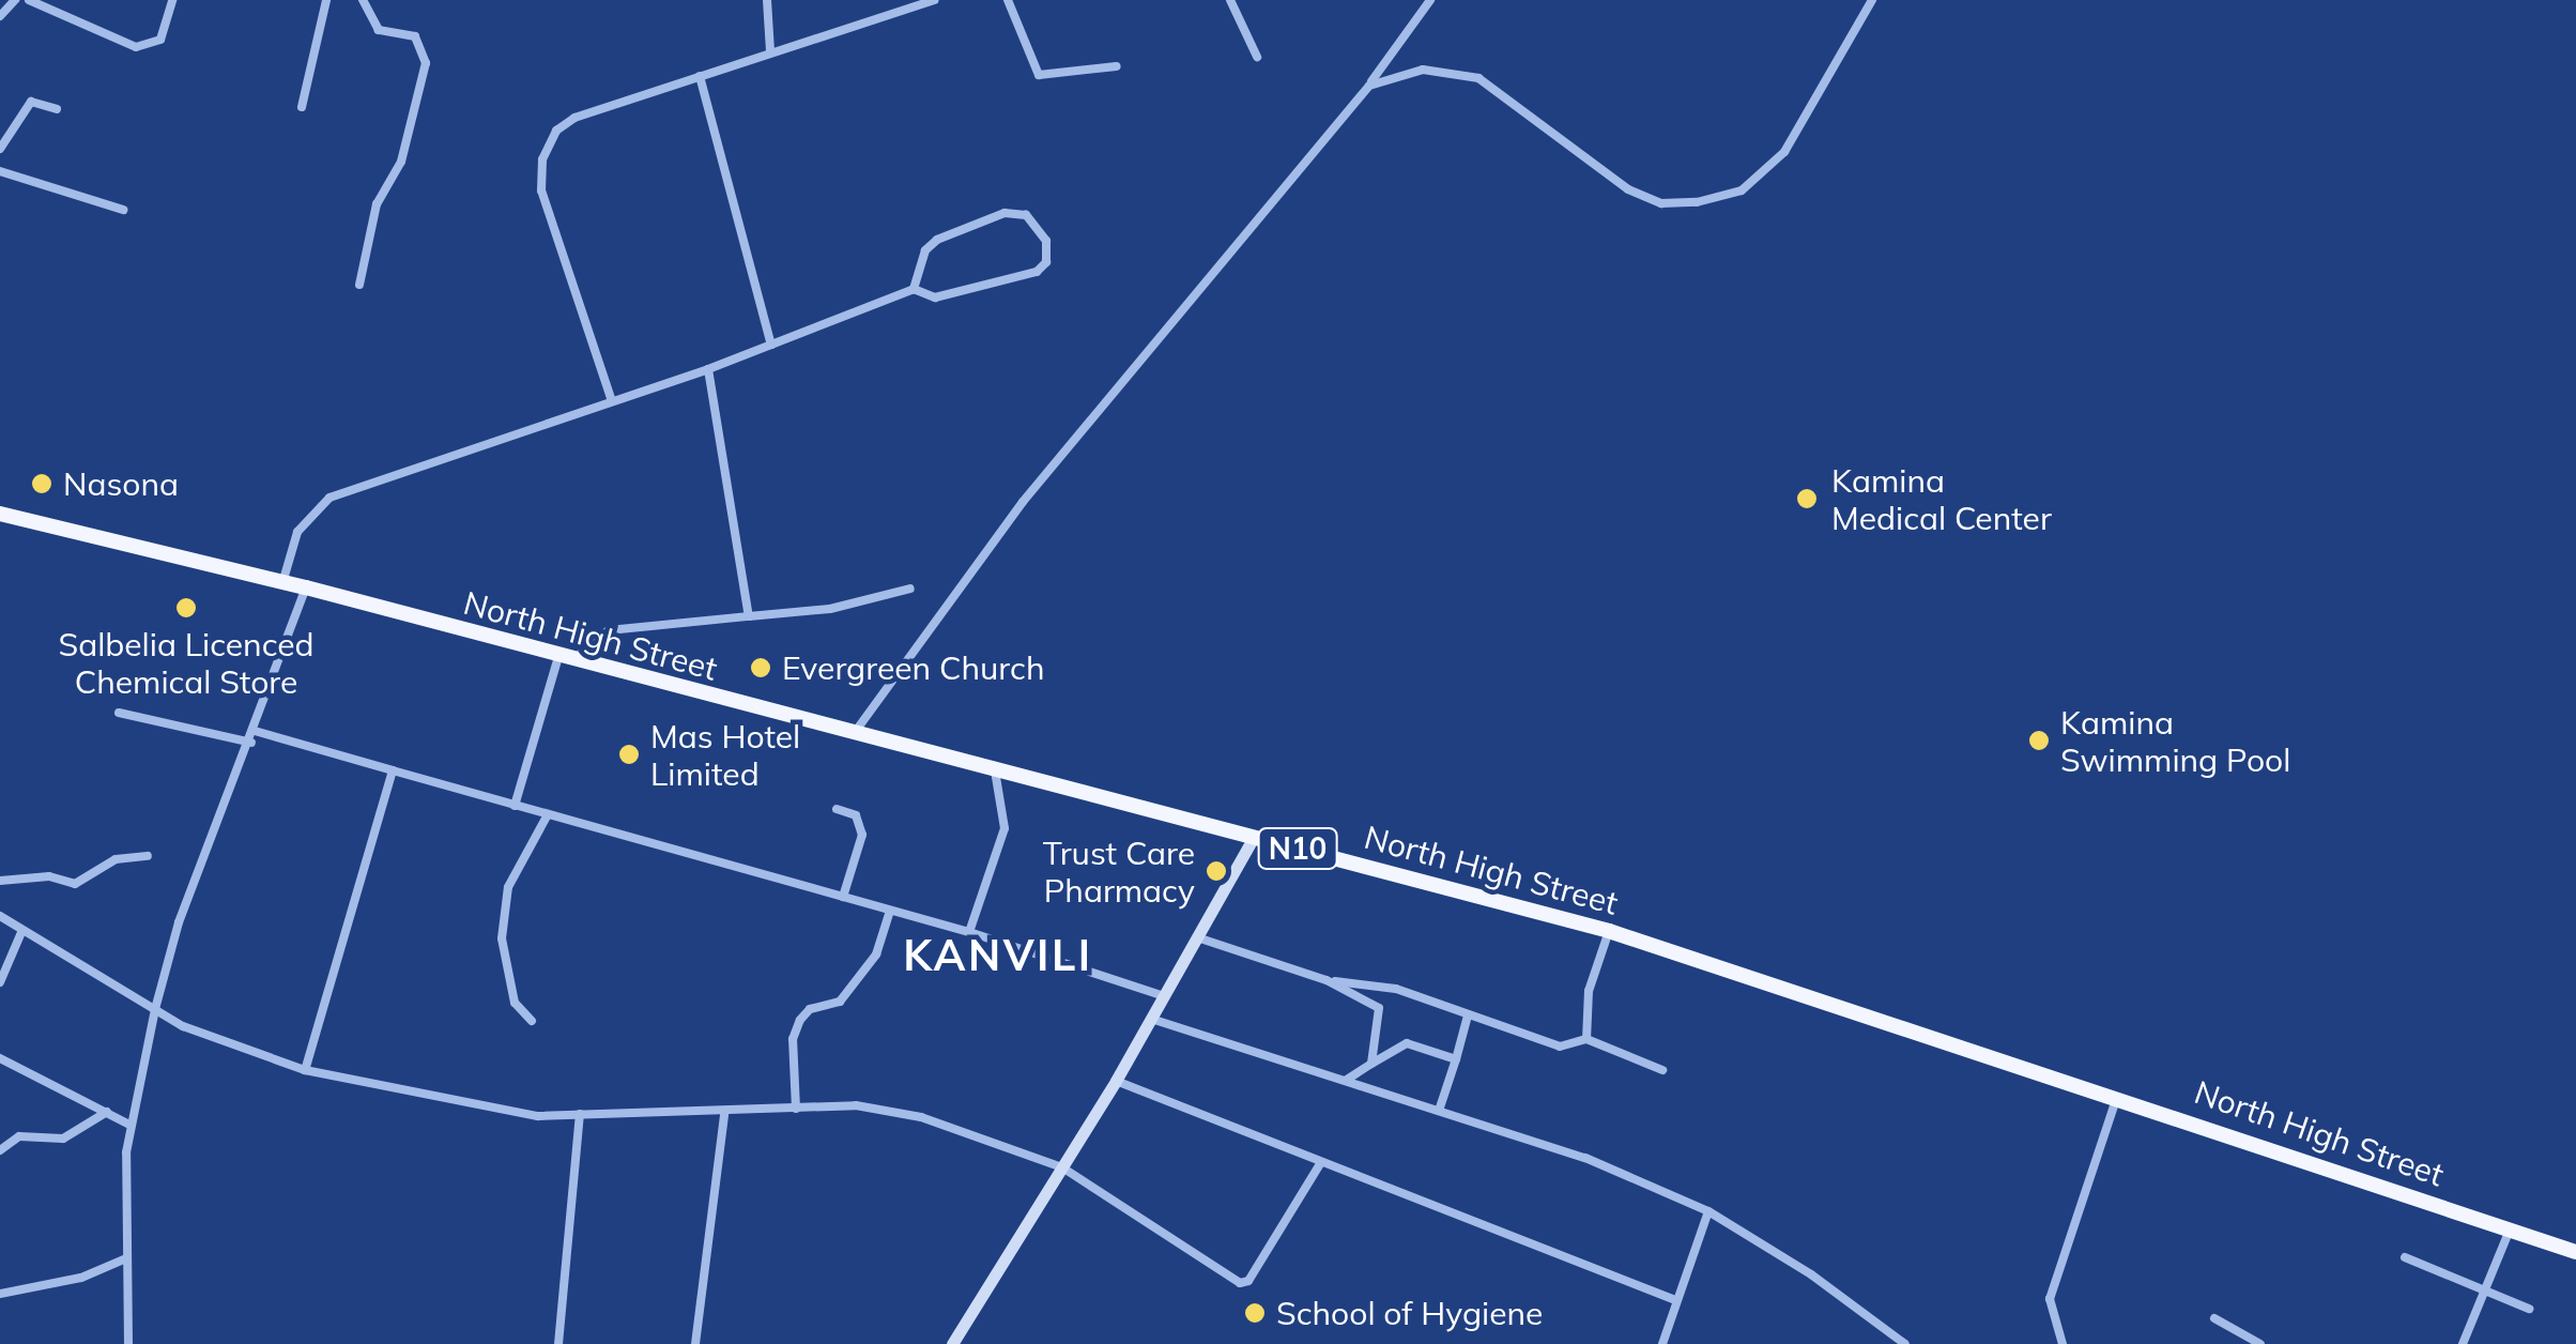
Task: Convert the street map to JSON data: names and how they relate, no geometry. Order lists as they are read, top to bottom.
{
  "streets": {
    "highway": ["North High Street", "N10"]
  },
  "districts": ["KANVILI"],
  "places": [
    "Nasona",
    "Kamina Medical Center",
    "Salbelia Licenced Chemical Store",
    "Evergreen Church",
    "Kamina Swimming Pool",
    "Mas Hotel Limited",
    "Trust Care Pharmacy",
    "School of Hygiene"
  ]
}
